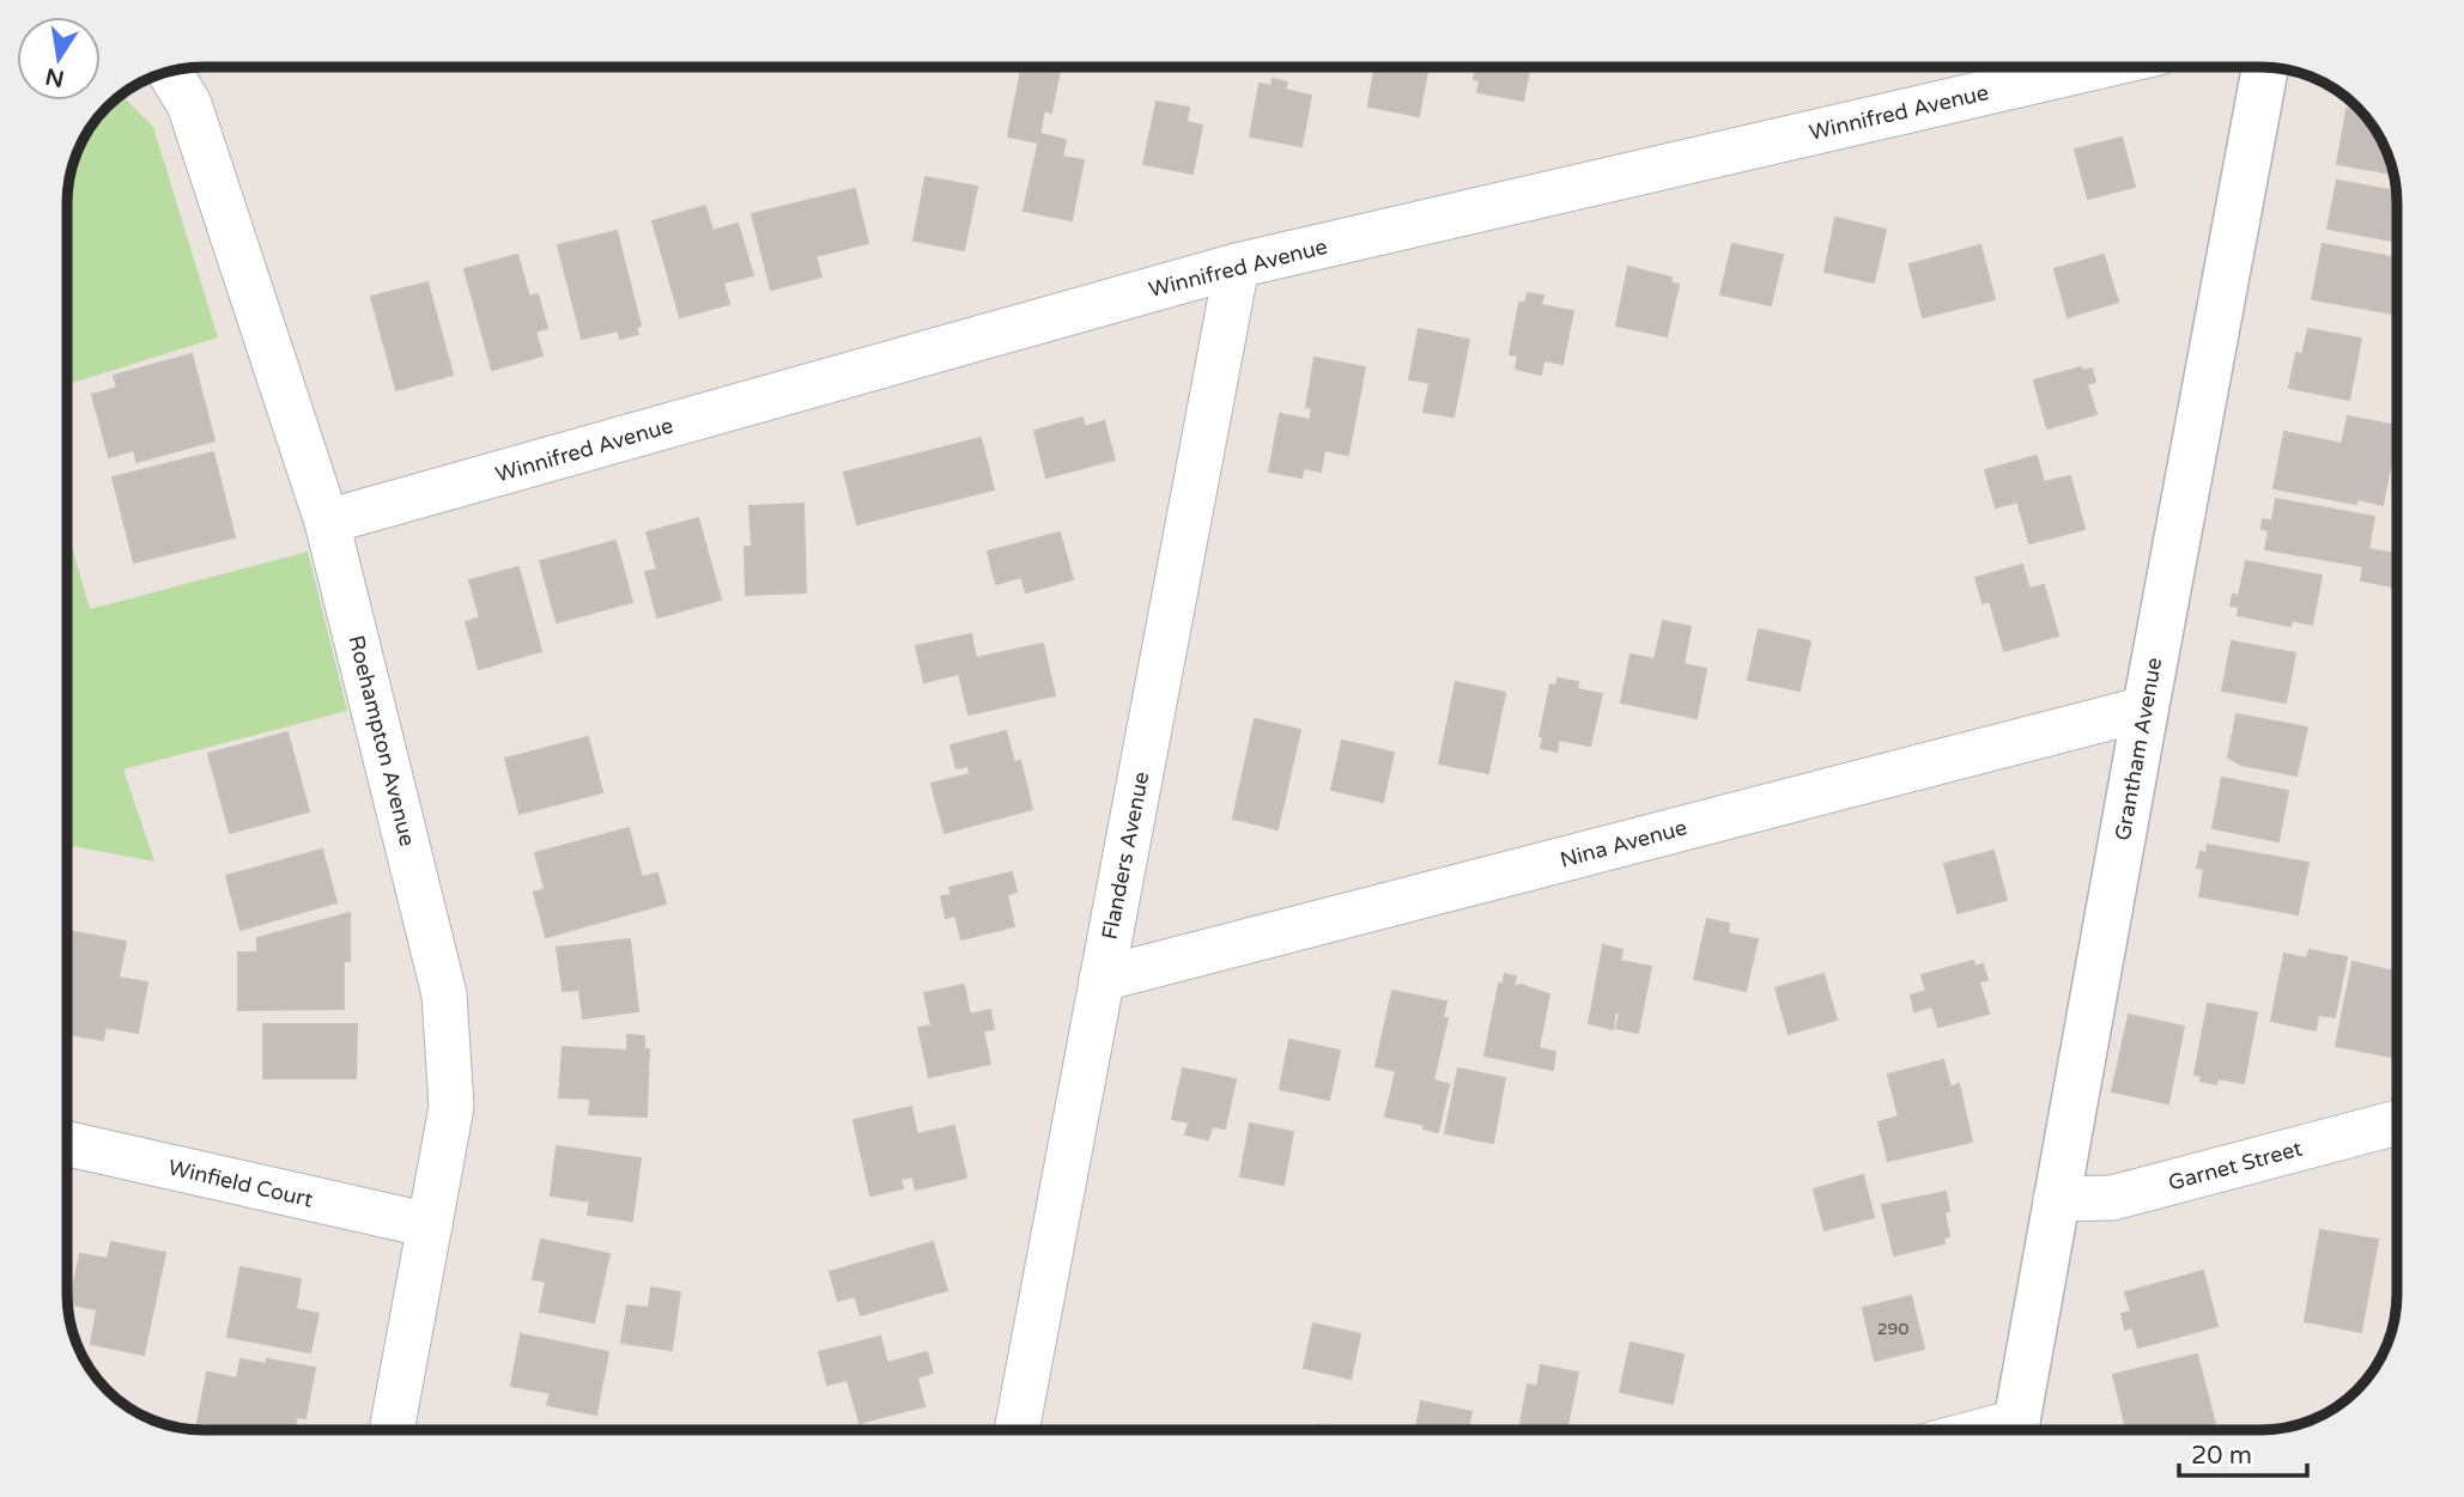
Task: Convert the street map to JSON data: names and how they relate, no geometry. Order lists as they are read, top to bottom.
{
  "streets": {
    "street": [
      "Winnifred Avenue",
      "Roehampton Avenue",
      "Grantham Avenue",
      "Nina Avenue",
      "Flanders Avenue",
      "Garnet Street",
      "Winfield Court"
    ]
  },
  "crossings": [
    ["Winnifred Avenue", "Roehampton Avenue"],
    ["Winnifred Avenue", "Flanders Avenue"],
    ["Roehampton Avenue", "Winfield Court"],
    ["Grantham Avenue", "Nina Avenue"],
    ["Grantham Avenue", "Garnet Street"],
    ["Nina Avenue", "Flanders Avenue"]
  ],
  "house_numbers": ["290"],
  "scale_bar": "20 m",
  "north": "bottom"
}
